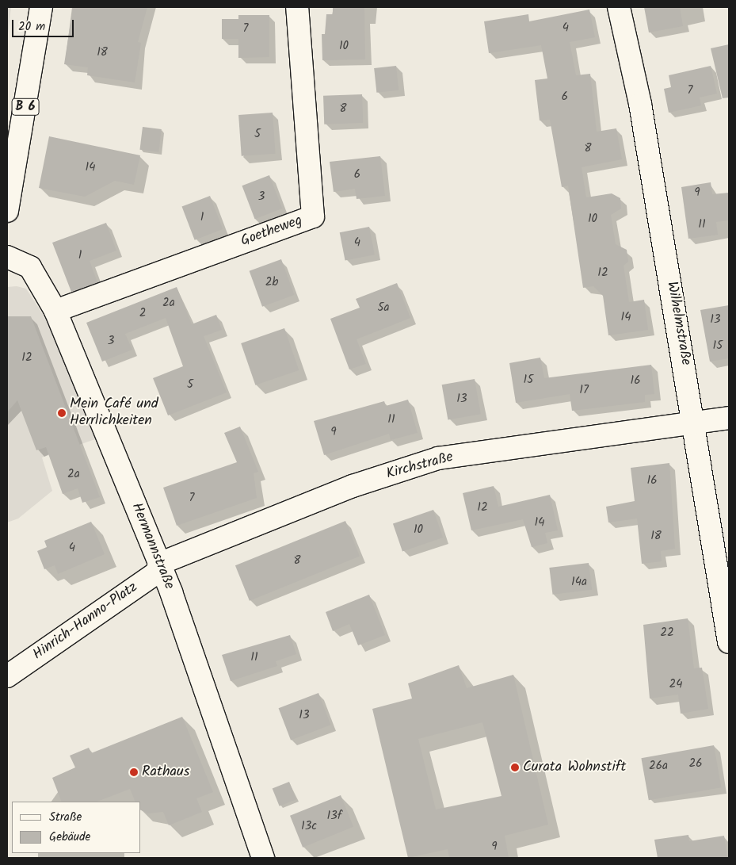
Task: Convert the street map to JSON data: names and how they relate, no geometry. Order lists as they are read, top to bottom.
{
  "streets": {
    "street": [
      "B 6",
      "Goetheweg",
      "Wilhelmstraße",
      "Kirchstraße",
      "Hermannstraße",
      "Hinrich-Hanno-Platz"
    ]
  },
  "crossings": [
    ["Goetheweg", "Hermannstraße"],
    ["Wilhelmstraße", "Kirchstraße"],
    ["Kirchstraße", "Hermannstraße"],
    ["Kirchstraße", "Hinrich-Hanno-Platz"],
    ["Hermannstraße", "Hinrich-Hanno-Platz"]
  ],
  "places": ["Mein Café und Herrlichkeiten", "Curata Wohnstift", "Rathaus"],
  "house_numbers": [
    "4",
    "7",
    "10",
    "18",
    "7",
    "6",
    "8",
    "5",
    "8",
    "14",
    "6",
    "9",
    "3",
    "1",
    "10",
    "11",
    "4",
    "1",
    "12",
    "2b",
    "2a",
    "5a",
    "2",
    "14",
    "13",
    "3",
    "15",
    "12",
    "15",
    "16",
    "5",
    "17",
    "13",
    "11",
    "9",
    "2a",
    "16",
    "7",
    "12",
    "14",
    "10",
    "18",
    "4",
    "8",
    "14a",
    "22",
    "11",
    "24",
    "13",
    "26",
    "26a",
    "13f",
    "13c",
    "9"
  ],
  "legend": ["Straße", "Gebäude"],
  "scale_bar": "20 m"
}
